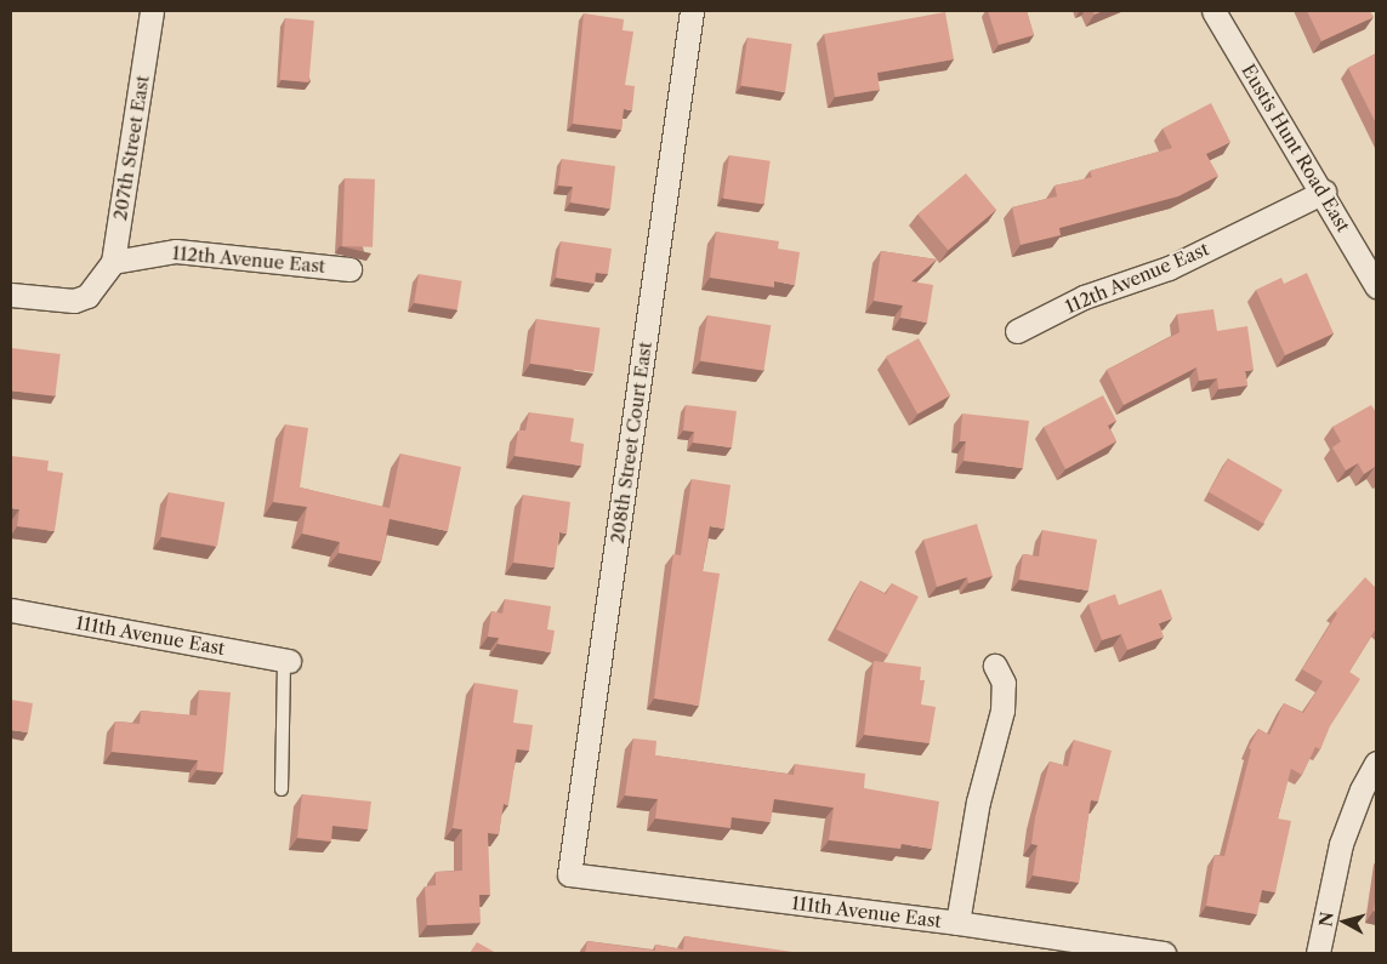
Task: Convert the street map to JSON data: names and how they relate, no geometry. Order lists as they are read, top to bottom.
{
  "streets": {
    "street": [
      "207th Street East",
      "Eustis Hunt Road East",
      "112th Avenue East",
      "208th Street Court East",
      "111th Avenue East"
    ]
  },
  "crossings": [
    ["207th Street East", "112th Avenue East"],
    ["Eustis Hunt Road East", "112th Avenue East"],
    ["208th Street Court East", "111th Avenue East"]
  ],
  "north": "left"
}
